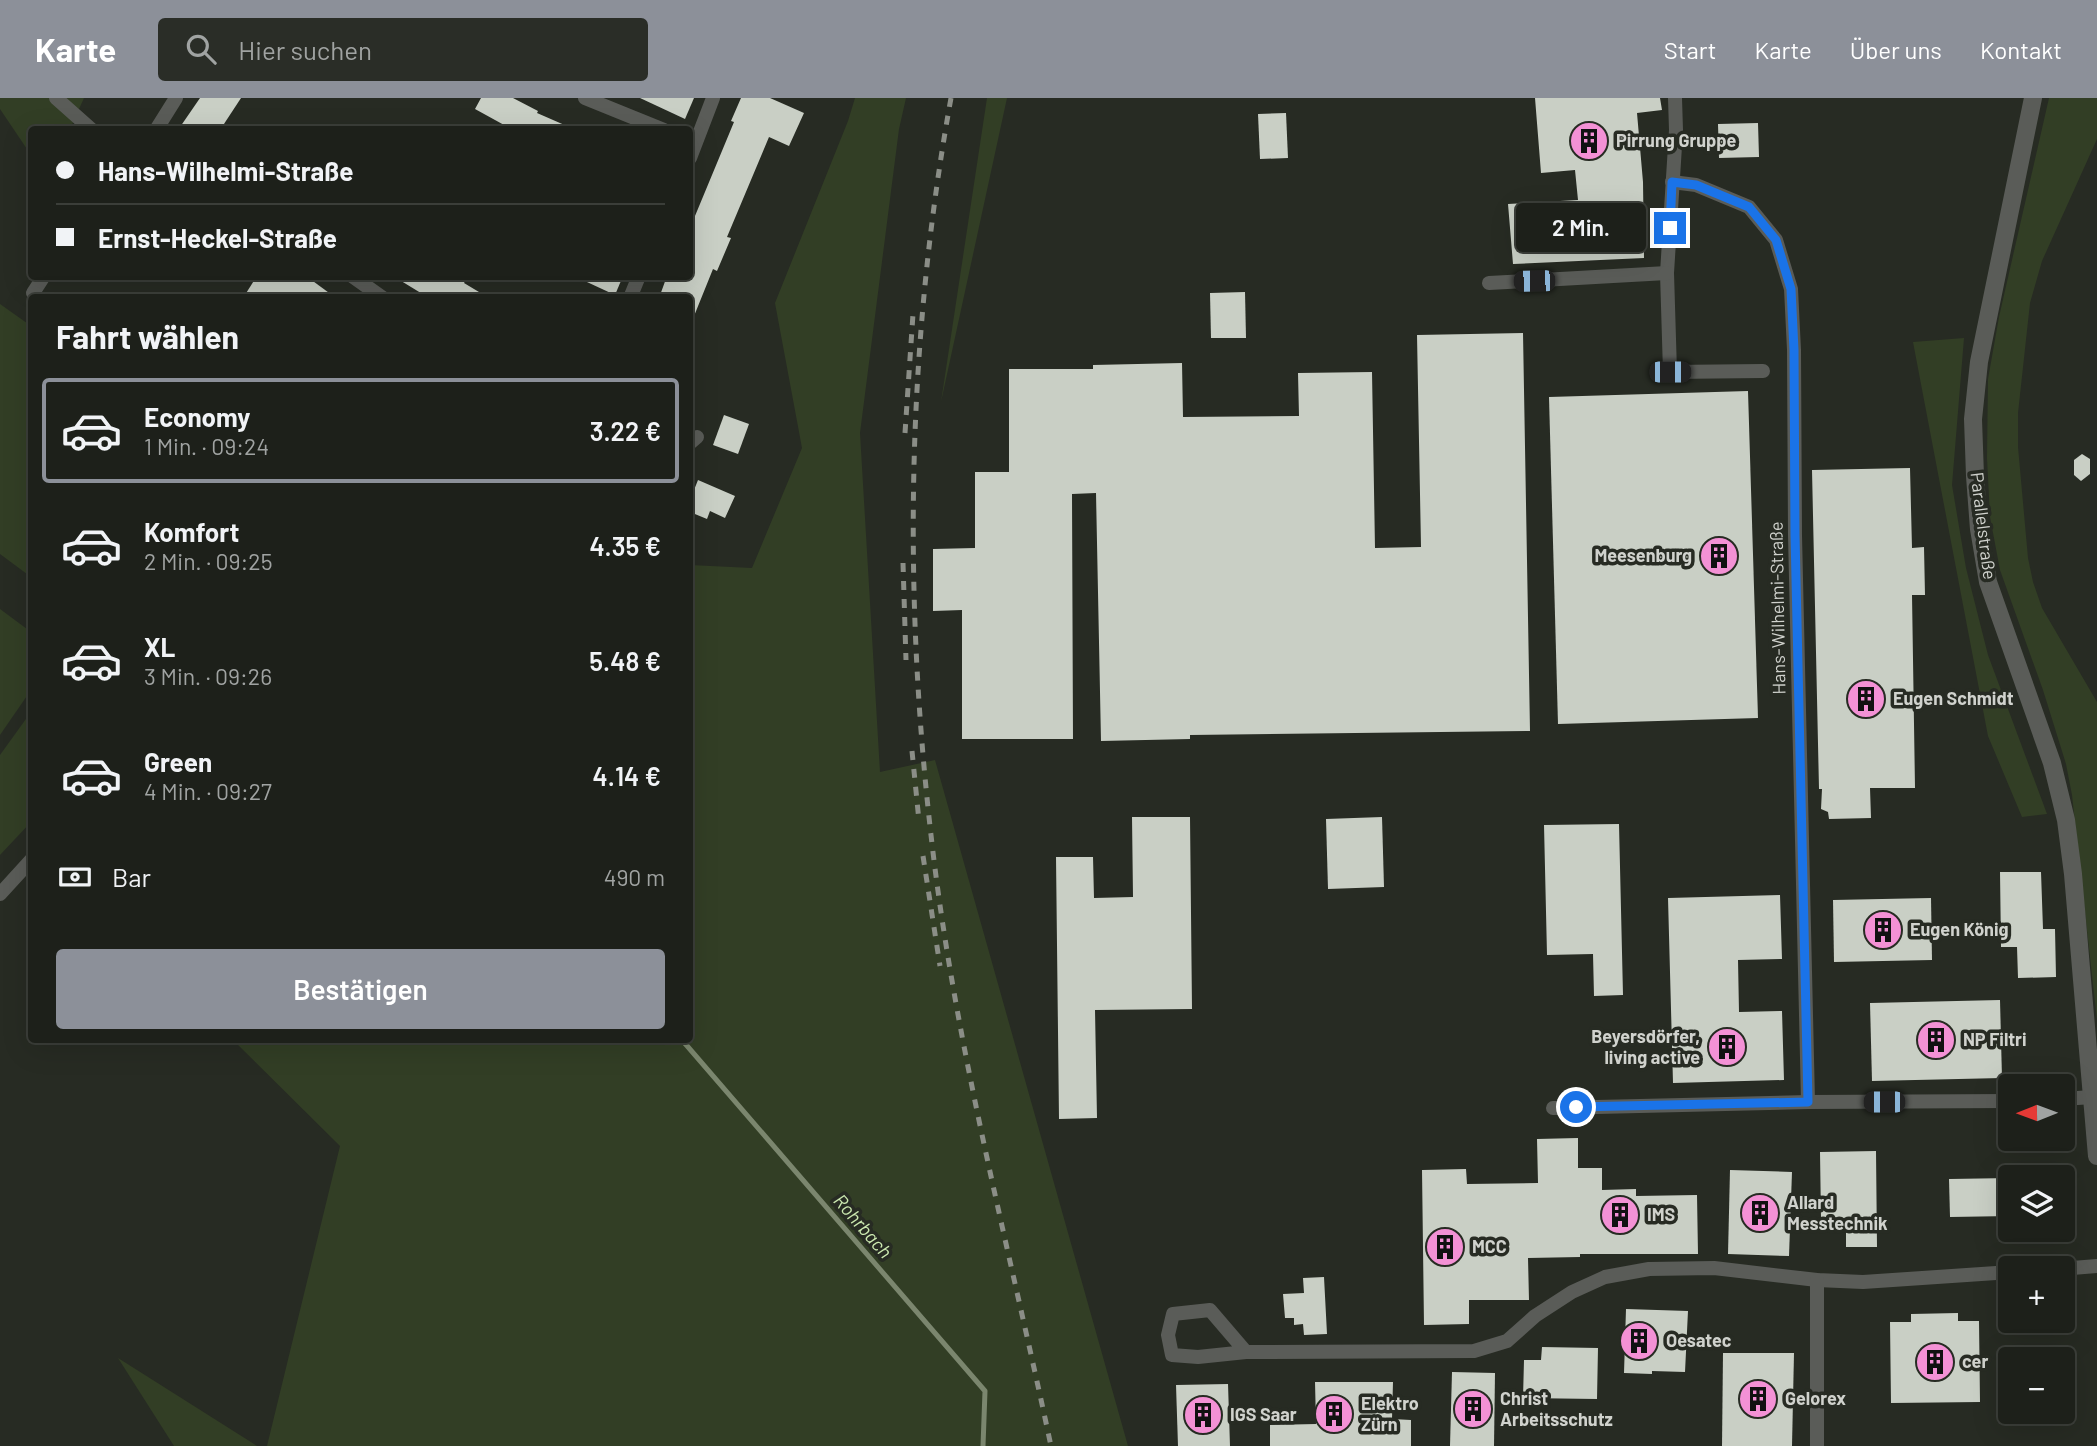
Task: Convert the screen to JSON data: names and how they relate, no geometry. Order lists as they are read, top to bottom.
{
  "streets": {
    "street": ["Parallelstraße", "Hans-Wilhelmi-Straße"]
  },
  "water": ["Rohrbach"],
  "places": {
    "building": [
      "Pirrung Gruppe",
      "Meesenburg",
      "Eugen Schmidt",
      "Eugen König",
      "NP Filtri",
      "Beyersdörfer, living active",
      "Allard Messtechnik",
      "IMS",
      "MCC",
      "Oesatec",
      "cer",
      "Gelorex",
      "Christ Arbeitsschutz",
      "Elektro Zürn",
      "IGS Saar"
    ]
  },
  "north": "left",
  "page": {
    "header": "Karte",
    "search": "Hier suchen",
    "nav": [
      "Start",
      "Karte",
      "Über uns",
      "Kontakt"
    ],
    "banner": ["Hans-Wilhelmi-Straße", "Ernst-Heckel-Straße"],
    "bubble": "2 Min.",
    "heading": "Fahrt wählen",
    "list": [
      {
        "name": "Economy",
        "note": "1 Min. · 09:24",
        "value": "3.22 €"
      },
      {
        "name": "Komfort",
        "note": "2 Min. · 09:25",
        "value": "4.35 €"
      },
      {
        "name": "XL",
        "note": "3 Min. · 09:26",
        "value": "5.48 €"
      },
      {
        "name": "Green",
        "note": "4 Min. · 09:27",
        "value": "4.14 €"
      }
    ],
    "pay": ["Bar", "490 m"],
    "buttons": "Bestätigen",
    "map_buttons": ["+", "−"]
  }
}
